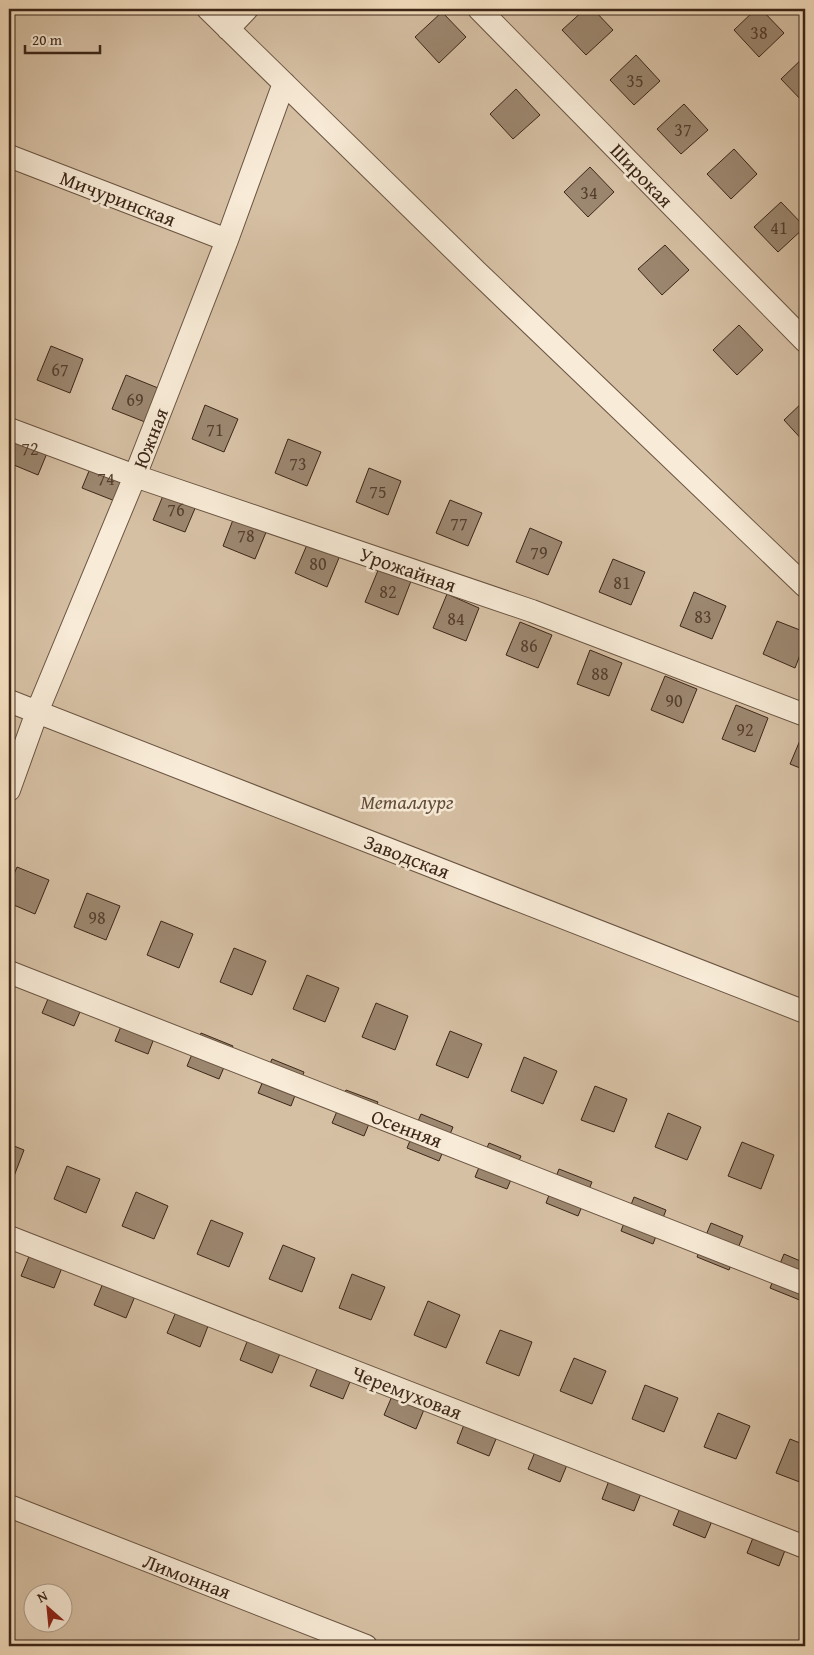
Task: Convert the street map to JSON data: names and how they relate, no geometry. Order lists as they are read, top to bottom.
{
  "streets": {
    "street": [
      "Широкая",
      "Мичуринская",
      "Южная",
      "Урожайная",
      "Заводская",
      "Осенняя",
      "Черемуховая",
      "Лимонная"
    ]
  },
  "crossings": [
    ["Мичуринская", "Южная"],
    ["Южная", "Урожайная"],
    ["Южная", "Заводская"]
  ],
  "parks": ["Металлург"],
  "house_numbers": [
    "38",
    "35",
    "37",
    "34",
    "41",
    "67",
    "69",
    "71",
    "72",
    "73",
    "74",
    "75",
    "76",
    "77",
    "78",
    "79",
    "80",
    "81",
    "82",
    "83",
    "84",
    "86",
    "88",
    "90",
    "92",
    "98"
  ],
  "scale_bar": "20 m",
  "north": "top left"
}
